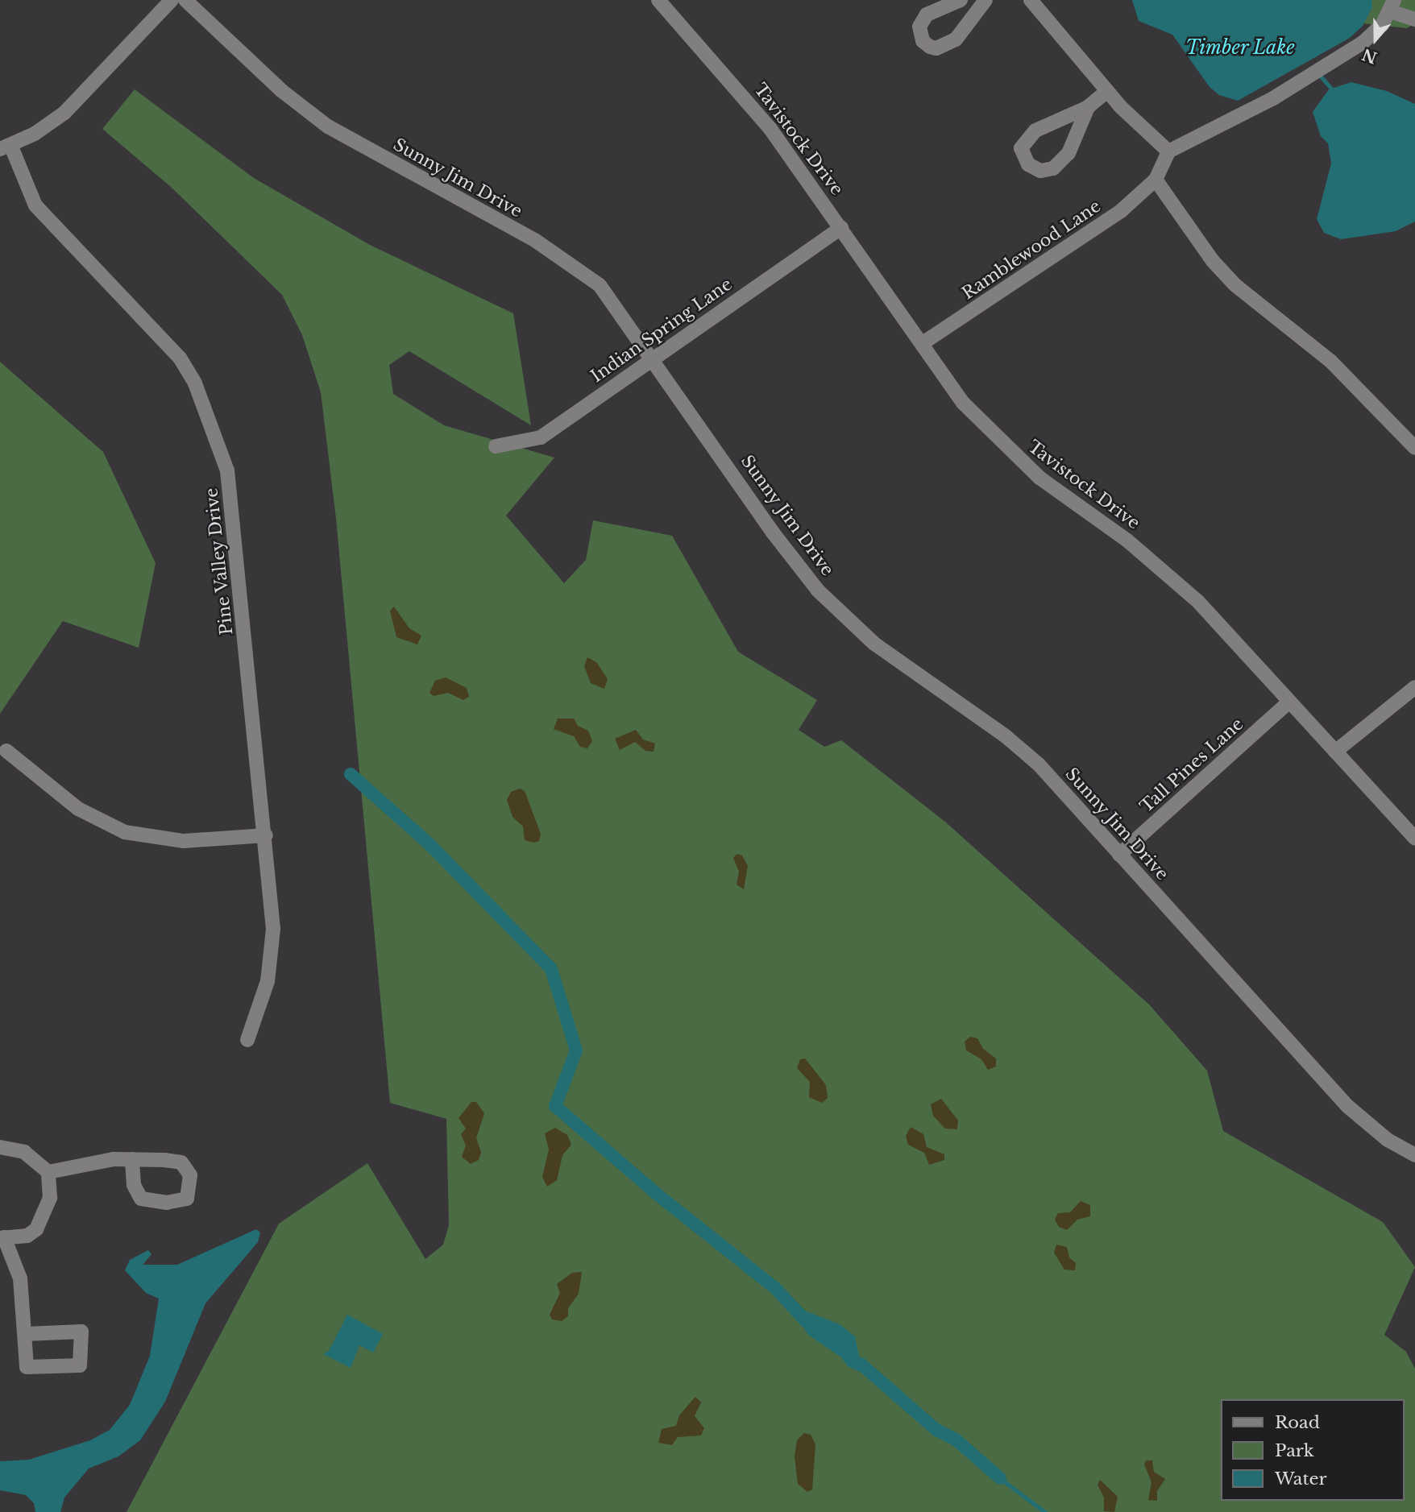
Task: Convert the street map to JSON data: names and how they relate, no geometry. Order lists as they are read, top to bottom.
{
  "streets": {
    "street": [
      "Tavistock Drive",
      "Sunny Jim Drive",
      "Ramblewood Lane",
      "Indian Spring Lane",
      "Pine Valley Drive",
      "Tall Pines Lane"
    ]
  },
  "crossings": [
    ["Tavistock Drive", "Ramblewood Lane"],
    ["Tavistock Drive", "Indian Spring Lane"],
    ["Tavistock Drive", "Tall Pines Lane"],
    ["Sunny Jim Drive", "Indian Spring Lane"],
    ["Sunny Jim Drive", "Tall Pines Lane"]
  ],
  "water": ["Timber Lake"],
  "legend": ["Road", "Park", "Water"],
  "north": "bottom"
}
